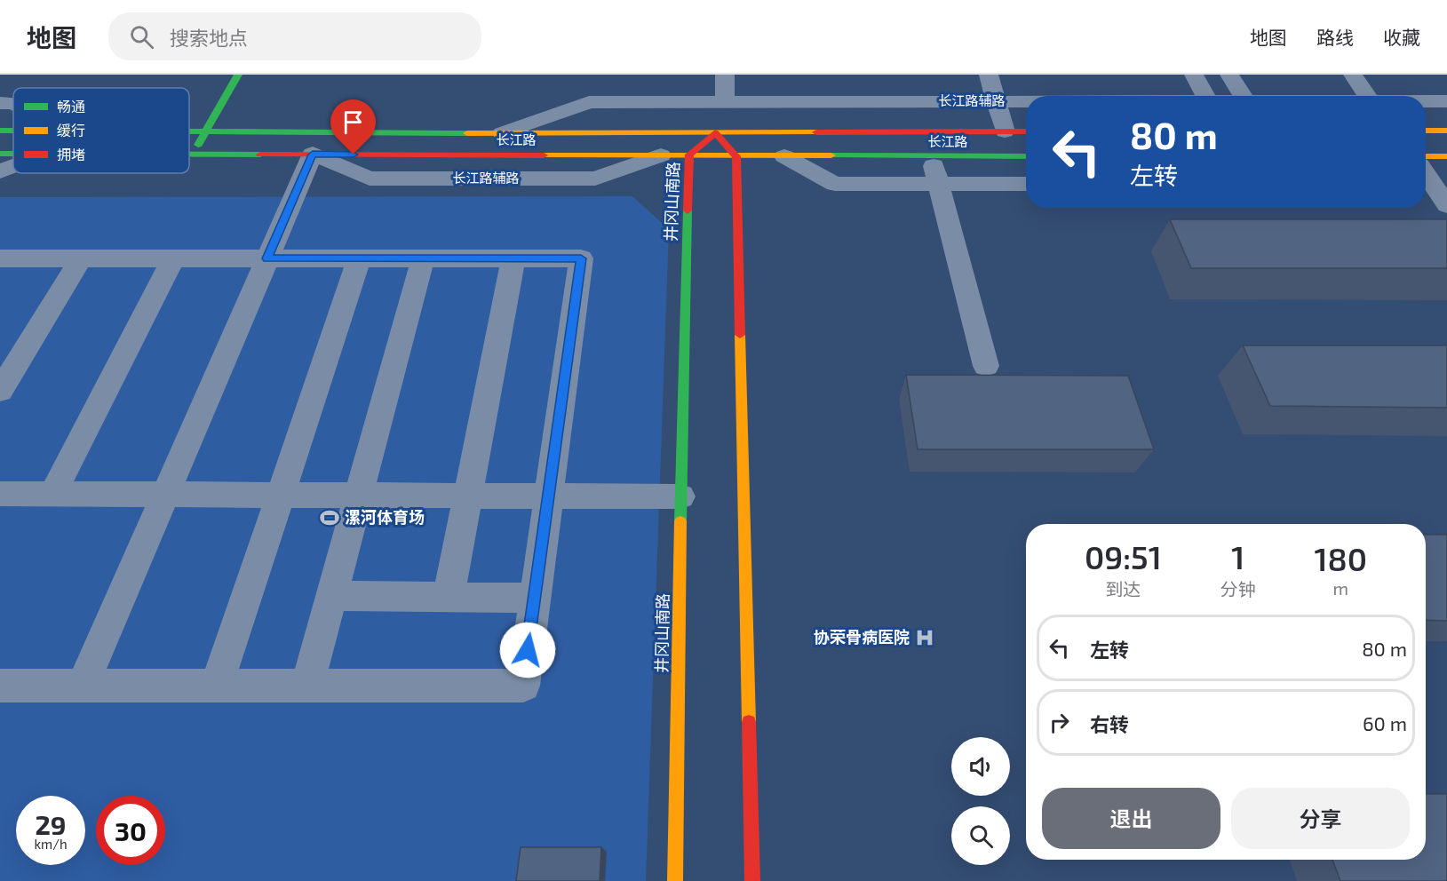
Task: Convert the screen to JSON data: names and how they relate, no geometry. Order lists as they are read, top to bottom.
{
  "streets": {
    "main road": ["长江路", "井冈山南路"],
    "street": ["长江路辅路"]
  },
  "crossings": [
    ["长江路辅路", "长江路"],
    ["长江路", "井冈山南路"]
  ],
  "places": {
    "sports": ["漯河体育场"],
    "hospital": ["协荣骨病医院"]
  },
  "legend": ["畅通", "缓行", "拥堵"],
  "page": {
    "header": "地图",
    "search": "搜索地点",
    "nav": ["地图", "路线", "收藏"],
    "turn": ["80 m", "左转"],
    "eta": [
      "09:51",
      "到达",
      "1",
      "分钟",
      "180",
      "m"
    ],
    "list": [
      {
        "name": "左转",
        "value": "80 m"
      },
      {
        "name": "右转",
        "value": "60 m"
      }
    ],
    "buttons": ["退出", "分享"],
    "speed": "29 km/h",
    "limit": "30"
  }
}
